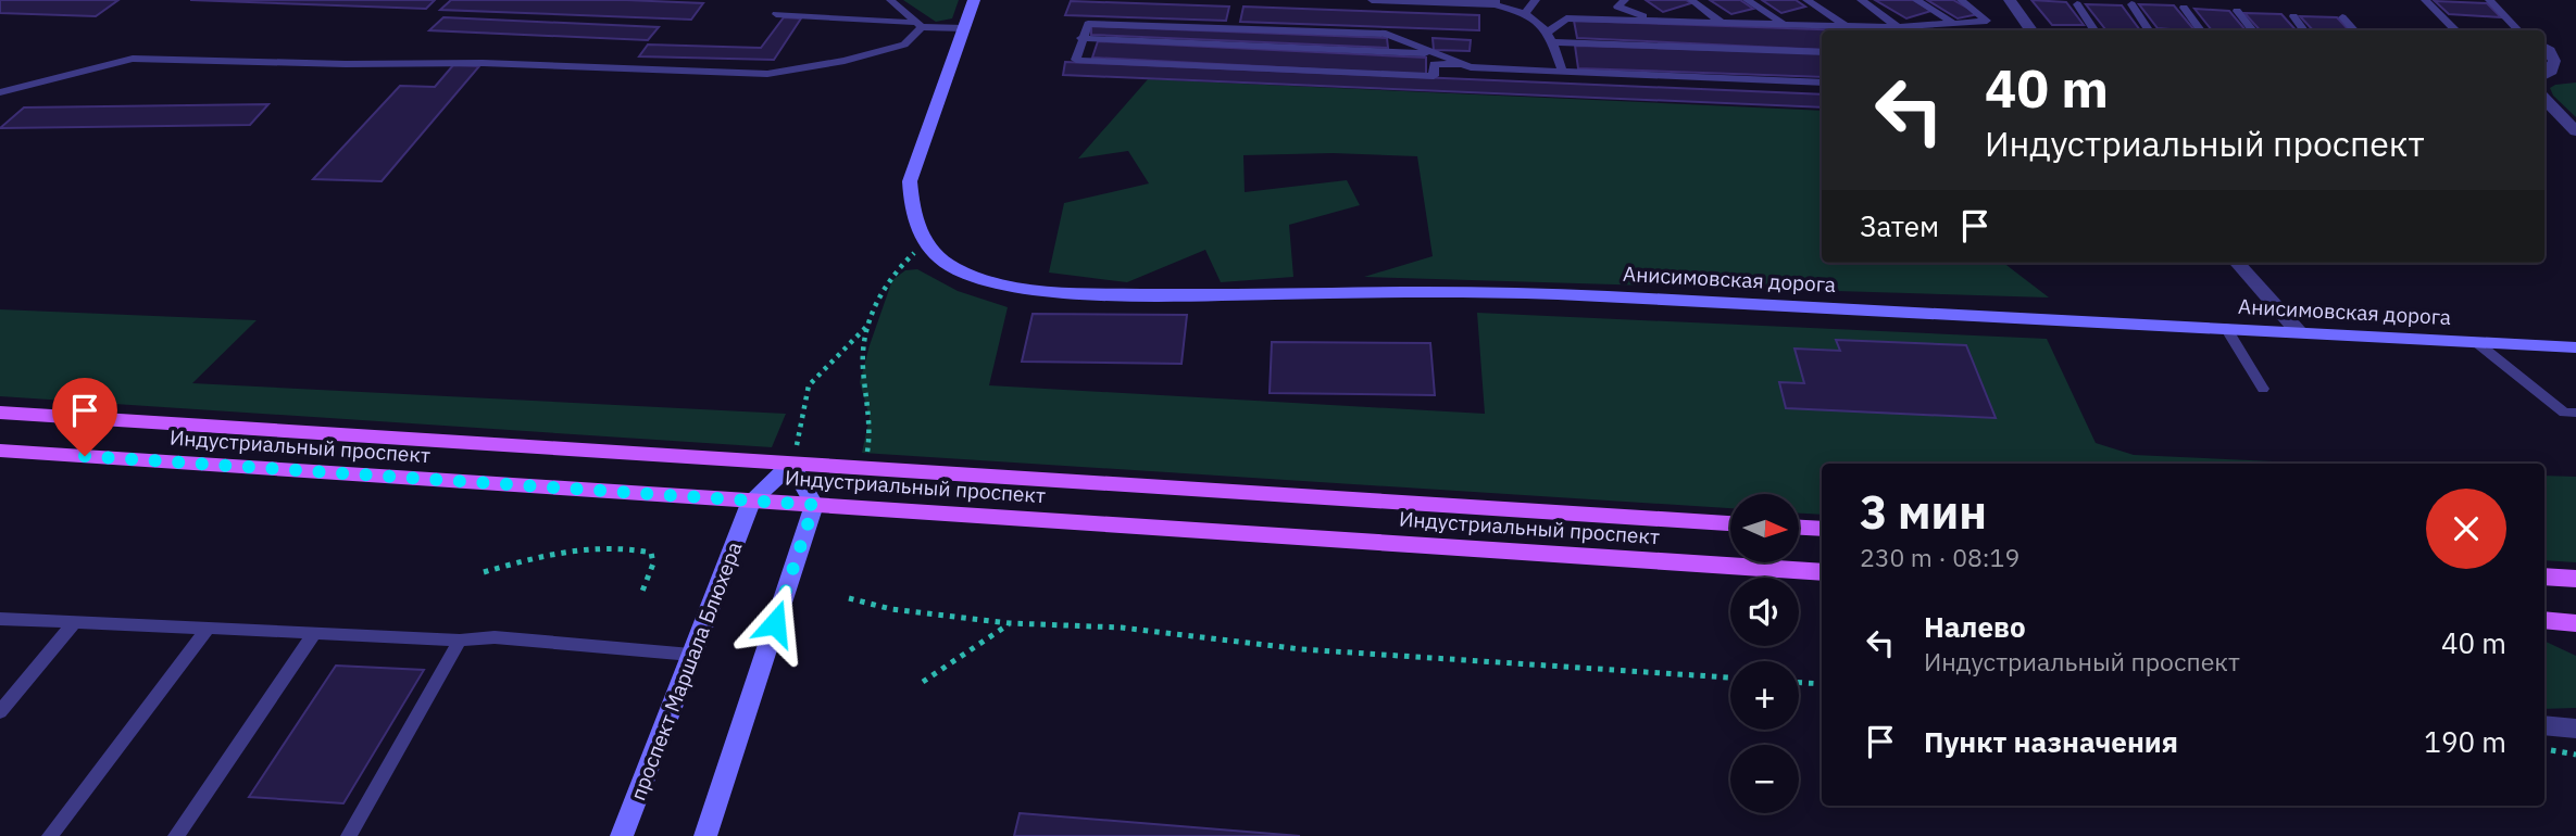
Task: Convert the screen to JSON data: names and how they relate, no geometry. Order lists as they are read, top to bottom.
{
  "streets": {
    "main road": ["Индустриальный проспект"],
    "street": ["Анисимовская дорога", "проспект Маршала Блюхера"]
  },
  "crossings": [
    ["Индустриальный проспект", "проспект Маршала Блюхера"]
  ],
  "north": "right",
  "page": {
    "turn": ["40 m", "Индустриальный проспект"],
    "then": "Затем",
    "heading": ["3 мин", "230 m · 08:19"],
    "map_buttons": ["+", "−"],
    "list": [
      {
        "name": "Налево",
        "note": "Индустриальный проспект",
        "value": "40 m"
      },
      {
        "name": "Пункт назначения",
        "value": "190 m"
      }
    ]
  }
}
